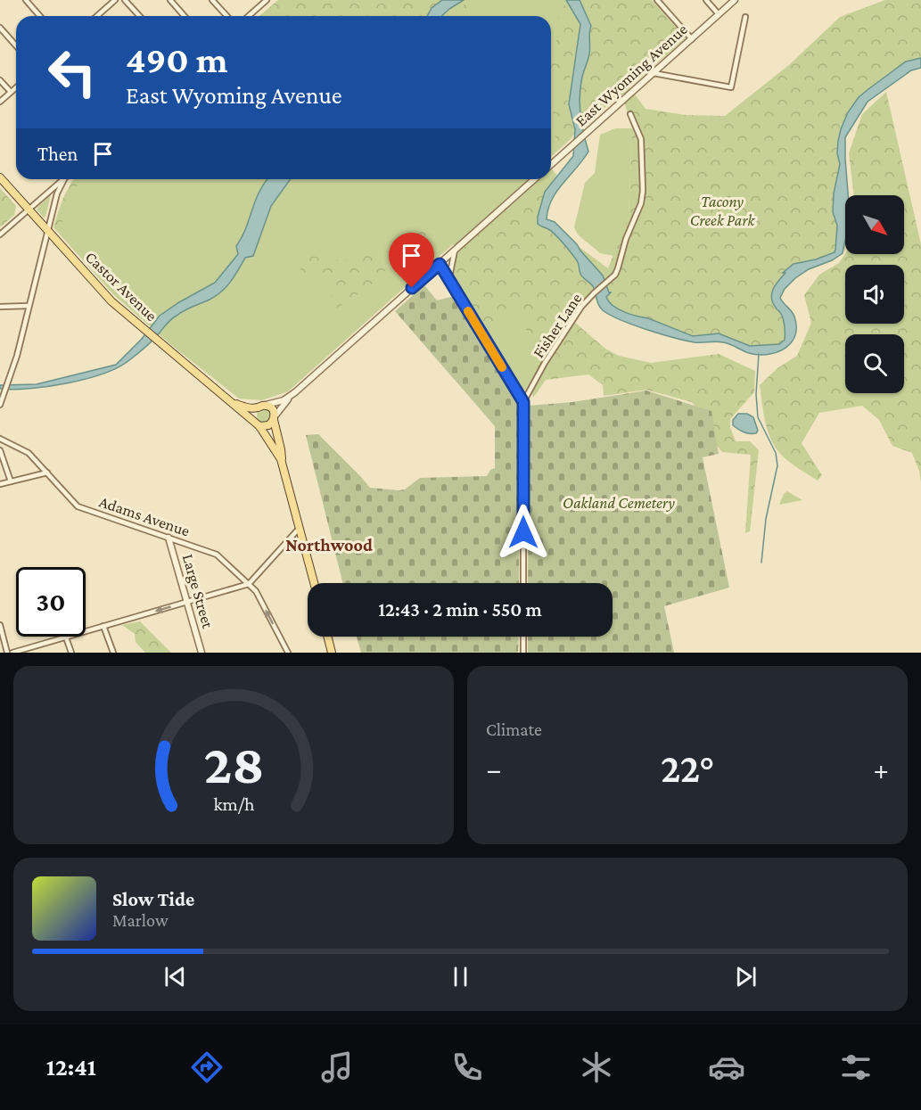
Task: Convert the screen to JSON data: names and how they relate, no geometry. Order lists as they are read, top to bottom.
{
  "streets": {
    "main road": ["Castor Avenue"],
    "street": [
      "East Wyoming Avenue",
      "Fisher Lane",
      "Adams Avenue",
      "Large Street"
    ]
  },
  "crossings": [
    ["Adams Avenue", "Large Street"]
  ],
  "districts": ["Northwood"],
  "parks": ["Tacony Creek Park", "Oakland Cemetery"],
  "north": "bottom right",
  "page": {
    "turn": ["490 m", "East Wyoming Avenue"],
    "then": "Then",
    "limit": "30",
    "trip": "12:43 · 2 min · 550 m",
    "tile": "Climate",
    "heat": ["−", "22°", "+"],
    "song": ["Slow Tide", "Marlow"],
    "tabs": "12:41",
    "gauge": ["28", "km/h"]
  }
}
